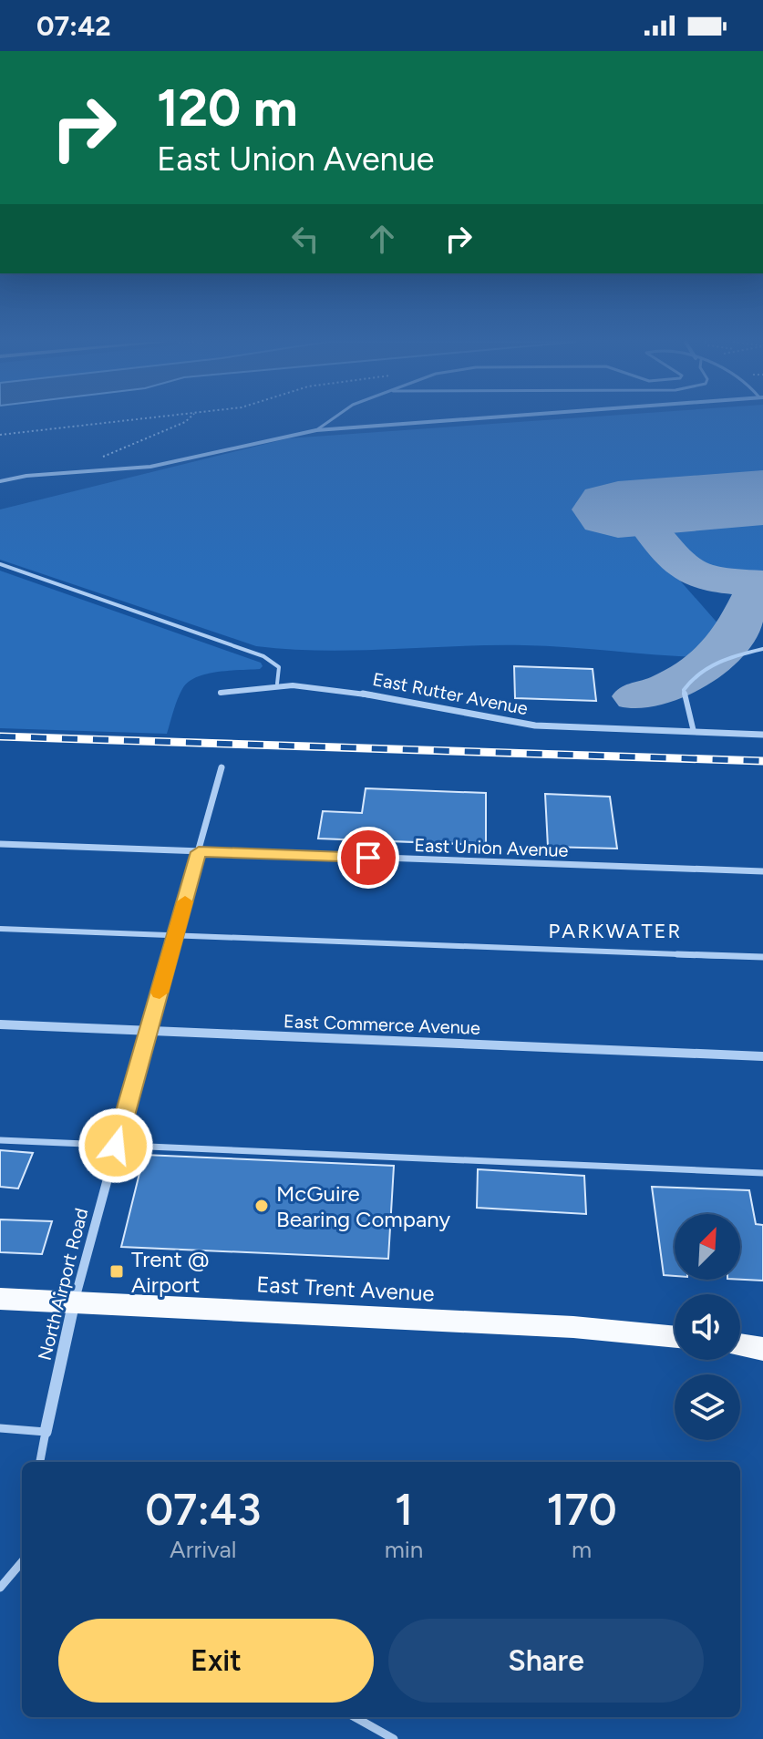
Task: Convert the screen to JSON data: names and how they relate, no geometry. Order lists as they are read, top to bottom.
{
  "streets": {
    "main road": ["East Trent Avenue"],
    "street": [
      "East Rutter Avenue",
      "East Union Avenue",
      "East Commerce Avenue",
      "North Airport Road"
    ]
  },
  "crossings": [
    ["East Union Avenue", "North Airport Road"],
    ["East Commerce Avenue", "North Airport Road"],
    ["North Airport Road", "East Trent Avenue"]
  ],
  "districts": ["PARKWATER"],
  "places": {
    "other": ["McGuire Bearing Company"],
    "transit": ["Trent @ Airport"]
  },
  "north": "top right",
  "page": {
    "status": "07:42",
    "turn": ["120 m", "East Union Avenue"],
    "eta": [
      "07:43",
      "Arrival",
      "1",
      "min",
      "170",
      "m"
    ],
    "buttons": ["Exit", "Share"]
  }
}
